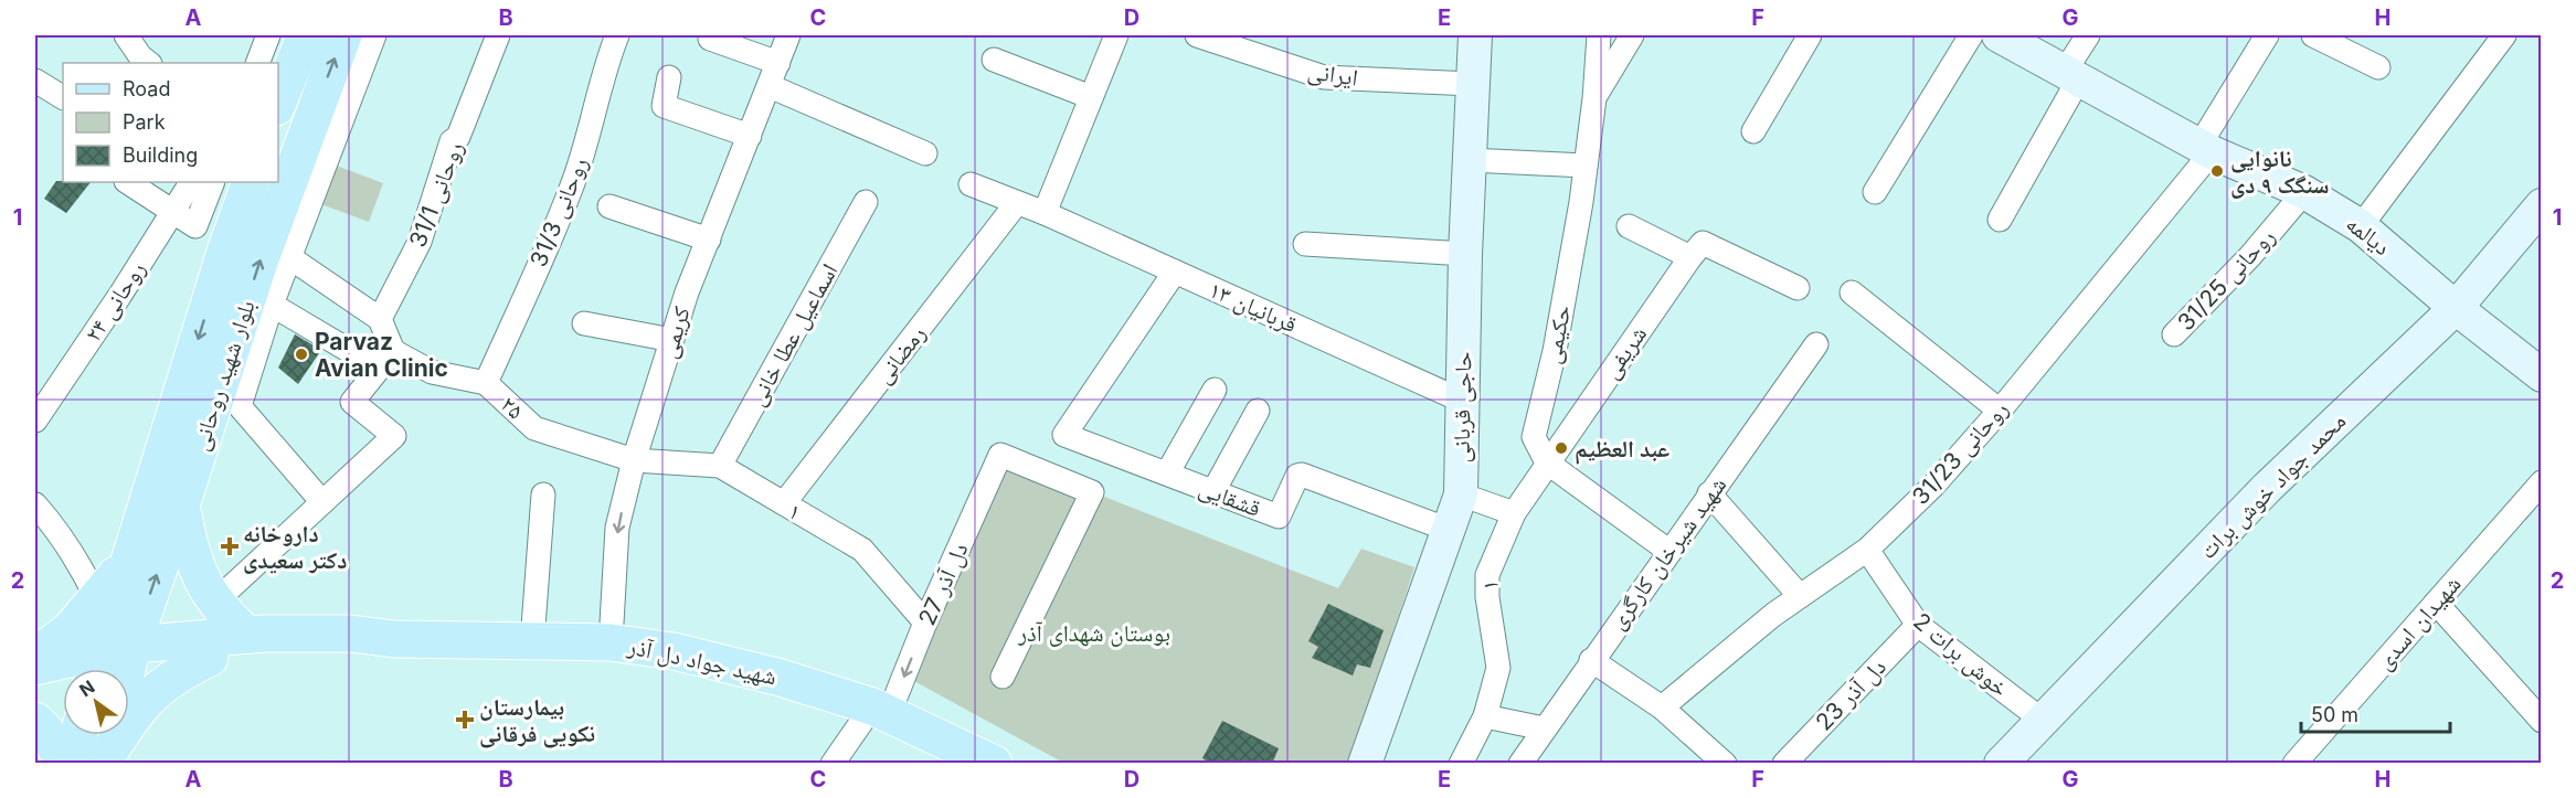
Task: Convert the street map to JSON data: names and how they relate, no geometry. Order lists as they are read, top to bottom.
{
  "streets": {
    "main road": [
      "دیالمه",
      "بلوار شهید روحانی",
      "حاجی قربانی",
      "محمد جواد خوش برات",
      "شهید جواد دل آذر"
    ],
    "street": [
      "ایرانی",
      "روحانی 31/1",
      "روحانی 31/3",
      "روحانی 31/25",
      "روحانی ۲۴",
      "۱۳ قربانیان",
      "کریمی",
      "اسماعیل عطا خانی",
      "حکیمی",
      "شریفی",
      "رمضانی",
      "۲۵",
      "روحانی 31/23",
      "قشقایی",
      "۱",
      "شهید شیرخان کارگری",
      "دل آذر 27",
      "شهیدان اسدی",
      "خوش برات 2",
      "دل آذر 23"
    ]
  },
  "crossings": [
    ["ایرانی", "حاجی قربانی"],
    ["روحانی 31/3", "۲۵"],
    ["دیالمه", "روحانی 31/25"],
    ["دیالمه", "روحانی 31/23"],
    ["دیالمه", "محمد جواد خوش برات"],
    ["۱۳ قربانیان", "رمضانی"],
    ["۱۳ قربانیان", "حاجی قربانی"],
    ["۱۳ قربانیان", "قشقایی"],
    ["کریمی", "۲۵"],
    ["کریمی", "۱"],
    ["کریمی", "شهید جواد دل آذر"],
    ["اسماعیل عطا خانی", "۱"],
    ["حکیمی", "شریفی"],
    ["شریفی", "۱"],
    ["رمضانی", "۱"],
    ["بلوار شهید روحانی", "شهید جواد دل آذر"],
    ["۲۵", "۱"],
    ["حاجی قربانی", "قشقایی"],
    ["روحانی 31/23", "خوش برات 2"],
    ["محمد جواد خوش برات", "خوش برات 2"],
    ["۱", "دل آذر 27"],
    ["دل آذر 27", "شهید جواد دل آذر"],
    ["خوش برات 2", "دل آذر 23"]
  ],
  "parks": ["بوستان شهدای آذر"],
  "places": {
    "other": ["نانوایی سنگک ۹ دی", "Parvaz Avian Clinic", "عبد العظيم"],
    "health": ["داروخانه دکتر سعیدی", "بیمارستان نکویی فرقانی"]
  },
  "legend": ["Road", "Park", "Building"],
  "scale_bar": "50 m",
  "north": "top left",
  "grid": {
    "columns": [
      "A",
      "B",
      "C",
      "D",
      "E",
      "F",
      "G",
      "H"
    ],
    "rows": ["1", "2"]
  }
}
